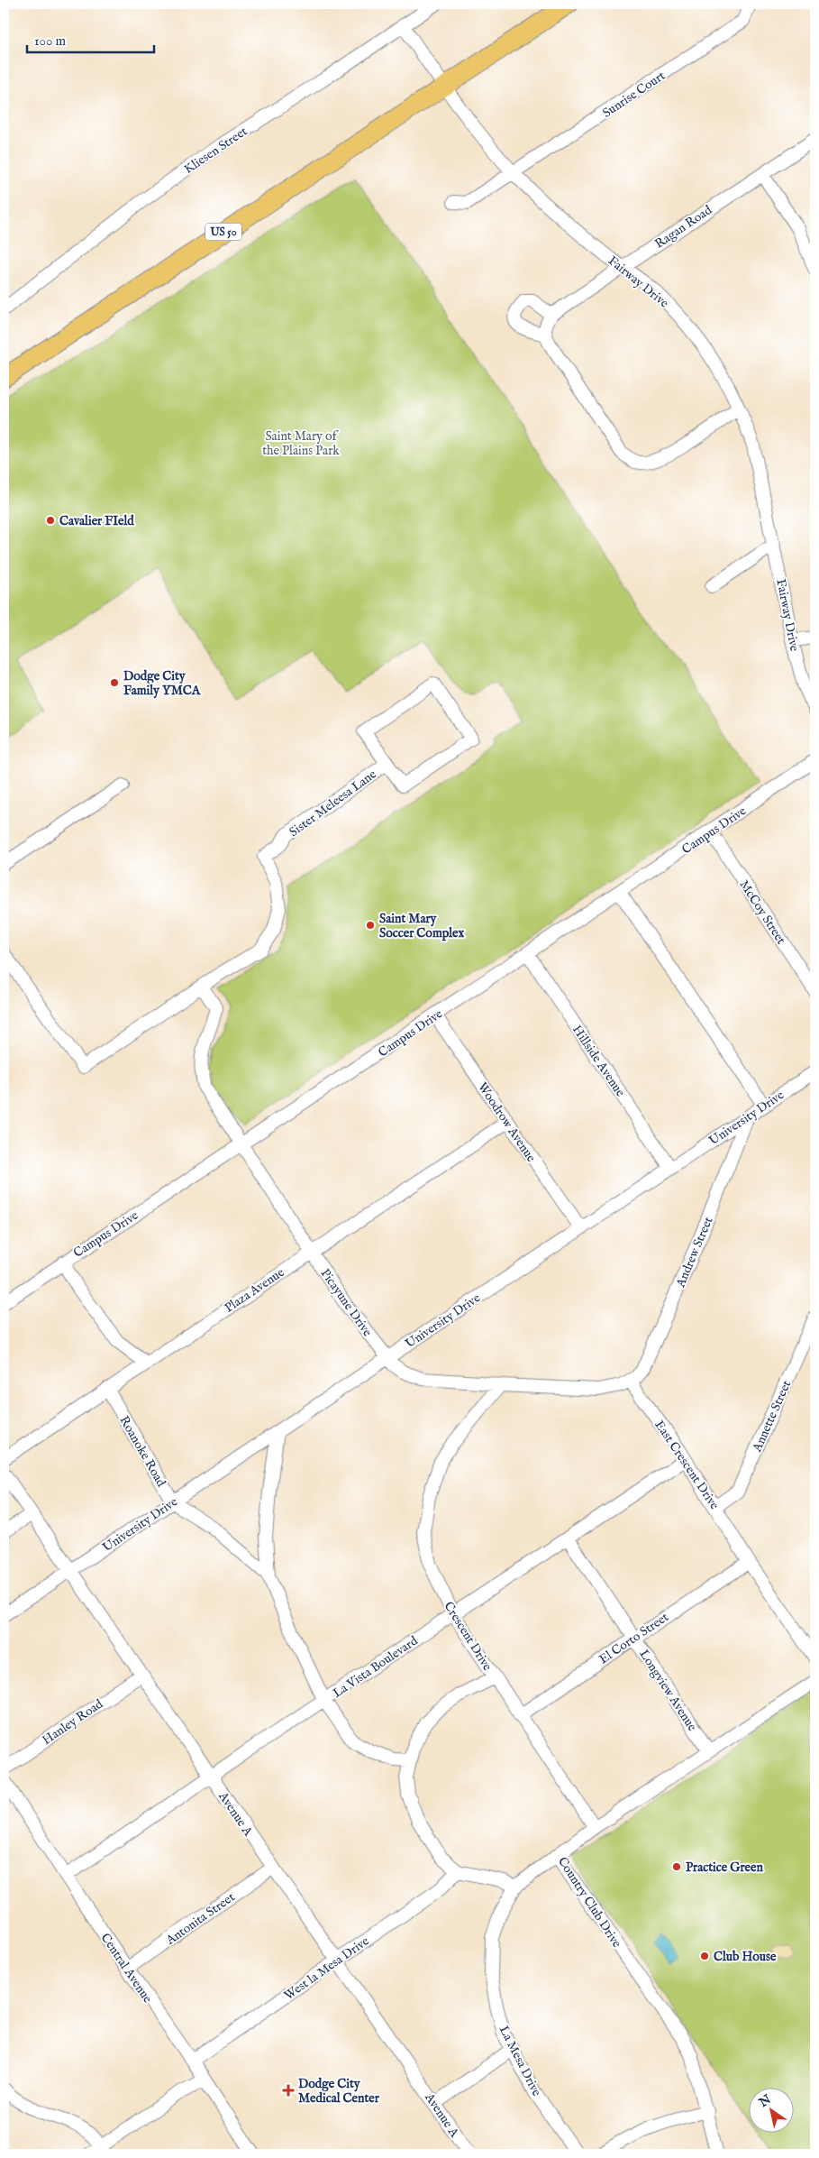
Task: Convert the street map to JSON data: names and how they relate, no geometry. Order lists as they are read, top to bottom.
{
  "streets": {
    "highway": ["US 50"],
    "street": [
      "Sunrise Court",
      "Kliesen Street",
      "Ragan Road",
      "Fairway Drive",
      "Sister Meleesa Lane",
      "Campus Drive",
      "McCoy Street",
      "Hillside Avenue",
      "University Drive",
      "Woodrow Avenue",
      "Andrew Street",
      "Plaza Avenue",
      "Picayune Drive",
      "Annette Street",
      "Roanoke Road",
      "East Crescent Drive",
      "Crescent Drive",
      "El Corto Street",
      "La Vista Boulevard",
      "Longview Avenue",
      "Hanley Road",
      "Avenue A",
      "Country Club Drive",
      "Antonita Street",
      "Central Avenue",
      "West la Mesa Drive",
      "La Mesa Drive"
    ]
  },
  "crossings": [
    ["Sunrise Court", "Fairway Drive"],
    ["Kliesen Street", "Fairway Drive"],
    ["Ragan Road", "Fairway Drive"],
    ["US 50", "Fairway Drive"],
    ["Campus Drive", "McCoy Street"],
    ["Campus Drive", "Hillside Avenue"],
    ["Campus Drive", "Woodrow Avenue"],
    ["Campus Drive", "Picayune Drive"],
    ["Hillside Avenue", "University Drive"],
    ["University Drive", "Woodrow Avenue"],
    ["University Drive", "Andrew Street"],
    ["University Drive", "Picayune Drive"],
    ["University Drive", "Roanoke Road"],
    ["University Drive", "Avenue A"],
    ["Woodrow Avenue", "Plaza Avenue"],
    ["Andrew Street", "East Crescent Drive"],
    ["Plaza Avenue", "Picayune Drive"],
    ["Plaza Avenue", "Roanoke Road"],
    ["Picayune Drive", "Crescent Drive"],
    ["Annette Street", "East Crescent Drive"],
    ["Roanoke Road", "La Vista Boulevard"],
    ["East Crescent Drive", "El Corto Street"],
    ["East Crescent Drive", "La Vista Boulevard"],
    ["Crescent Drive", "El Corto Street"],
    ["Crescent Drive", "La Vista Boulevard"],
    ["Crescent Drive", "Country Club Drive"],
    ["El Corto Street", "Longview Avenue"],
    ["La Vista Boulevard", "Longview Avenue"],
    ["La Vista Boulevard", "Avenue A"],
    ["La Vista Boulevard", "Central Avenue"],
    ["Longview Avenue", "Country Club Drive"],
    ["Hanley Road", "Avenue A"],
    ["Avenue A", "Antonita Street"],
    ["Avenue A", "West la Mesa Drive"],
    ["Antonita Street", "Central Avenue"],
    ["Central Avenue", "West la Mesa Drive"]
  ],
  "parks": ["Saint Mary of the Plains Park"],
  "places": {
    "other": [
      "Cavalier FIeld",
      "Dodge City Family YMCA",
      "Saint Mary Soccer Complex",
      "Practice Green",
      "Club House"
    ],
    "health": ["Dodge City Medical Center"]
  },
  "scale_bar": "100 m",
  "north": "top left"
}
